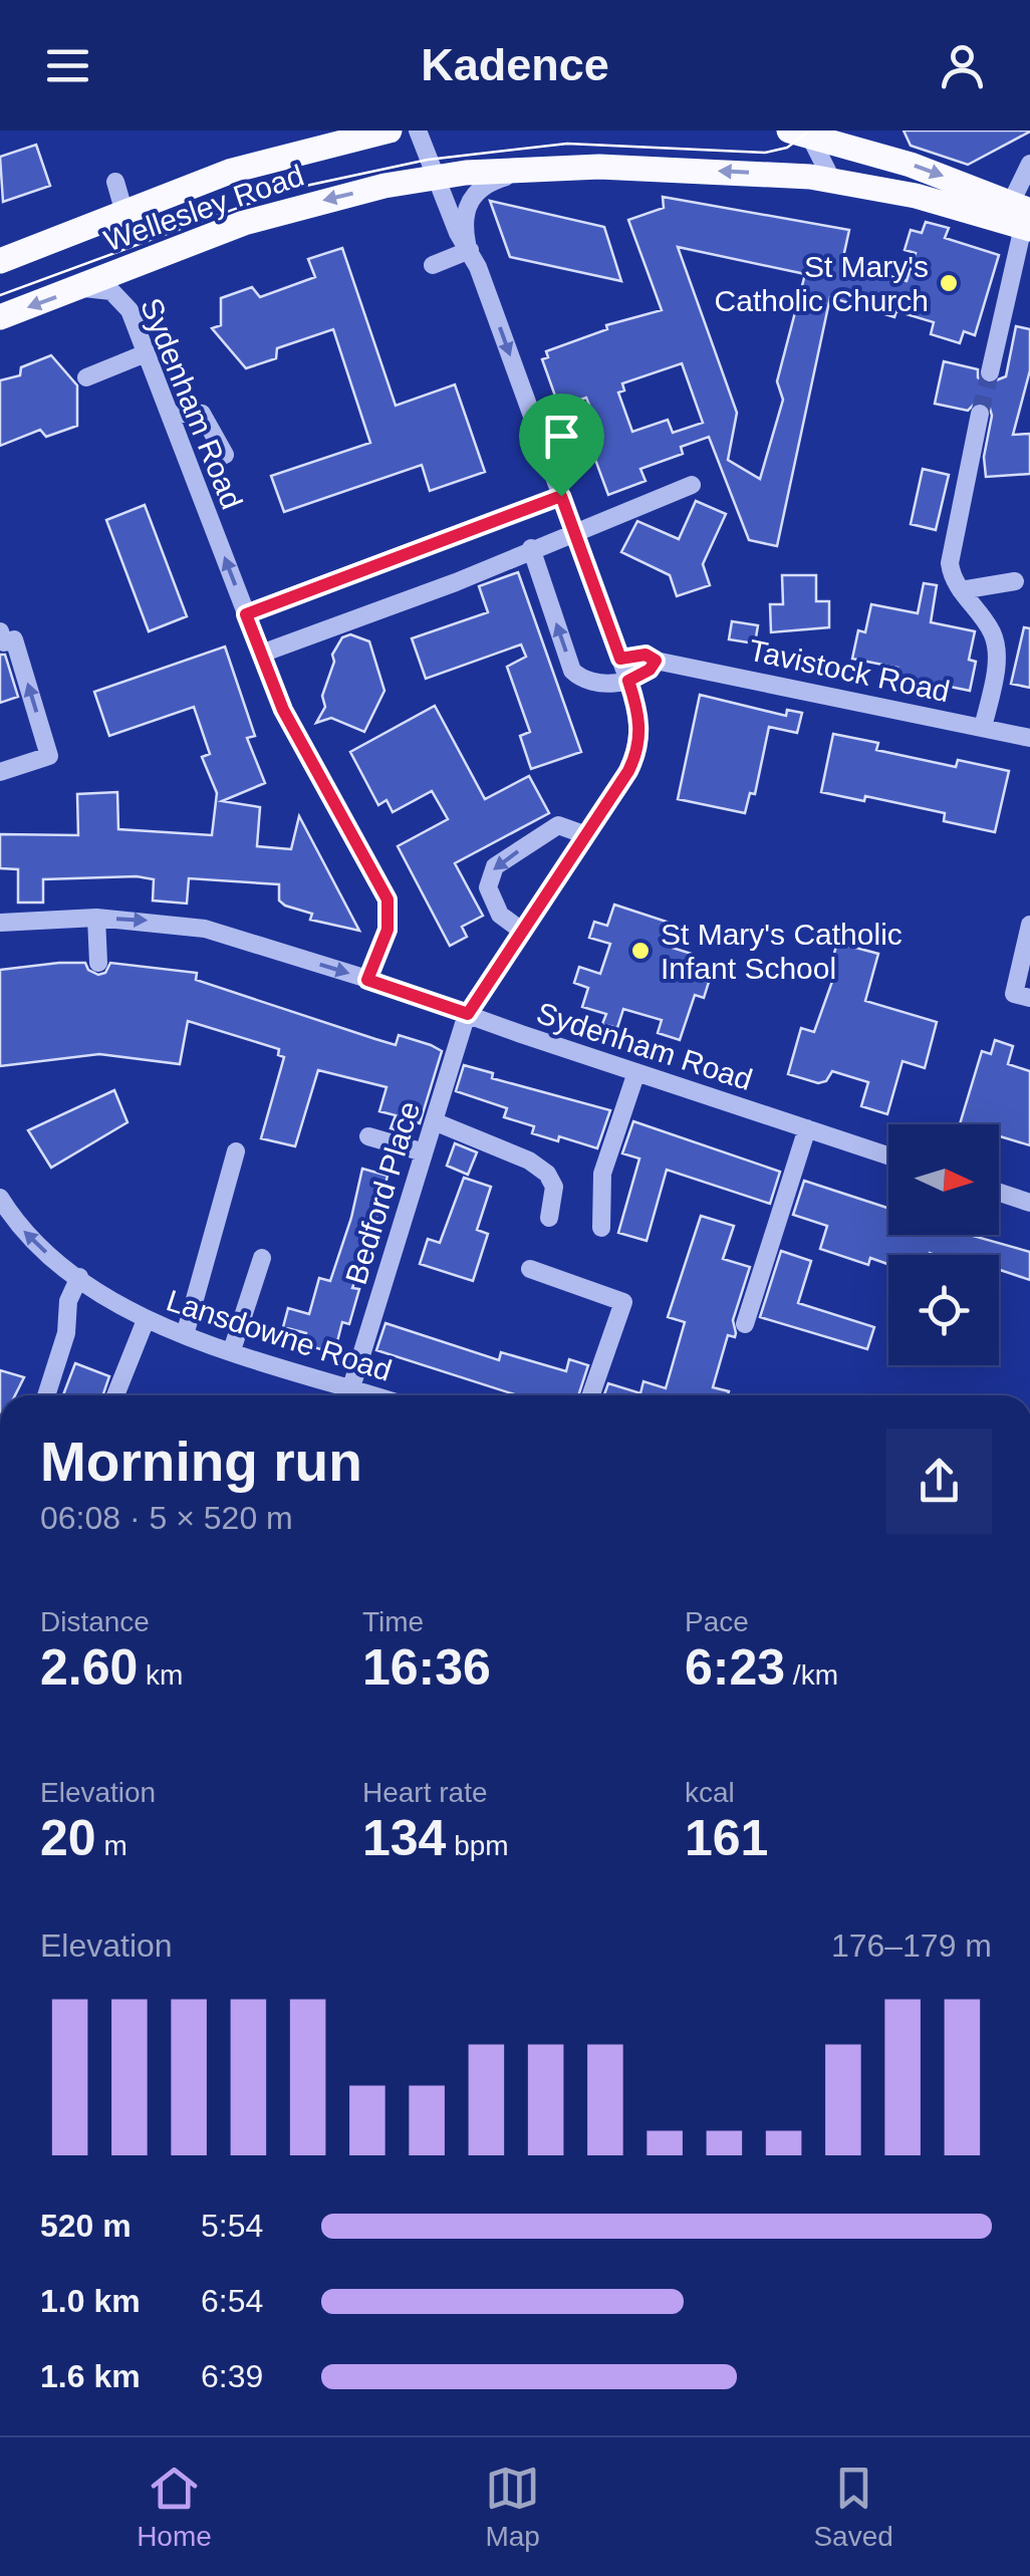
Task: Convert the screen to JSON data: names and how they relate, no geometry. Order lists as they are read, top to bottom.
{
  "streets": {
    "main road": ["Wellesley Road"],
    "street": [
      "Sydenham Road",
      "Tavistock Road",
      "Bedford Place",
      "Lansdowne Road"
    ]
  },
  "crossings": [
    ["Wellesley Road", "Sydenham Road"],
    ["Wellesley Road", "Bedford Place"],
    ["Sydenham Road", "Bedford Place"],
    ["Tavistock Road", "Bedford Place"],
    ["Bedford Place", "Lansdowne Road"]
  ],
  "places": ["St Mary's Catholic Church", "St Mary's Catholic Infant School"],
  "north": "right",
  "page": {
    "header": "Kadence",
    "heading": ["Morning run", "06:08 · 5 × 520 m"],
    "stats": [
      ["Distance", "2.60 km"],
      ["Time", "16:36"],
      ["Pace", "6:23 /km"],
      ["Elevation", "20 m"],
      ["Heart rate", "134 bpm"],
      ["kcal", "161"]
    ],
    "chart": ["Elevation", "176–179 m"],
    "list": [
      {
        "name": "520 m",
        "note": "5:54"
      },
      {
        "name": "1.0 km",
        "note": "6:54"
      },
      {
        "name": "1.6 km",
        "note": "6:39"
      }
    ],
    "tabs": ["Home", "Map", "Saved"]
  }
}
